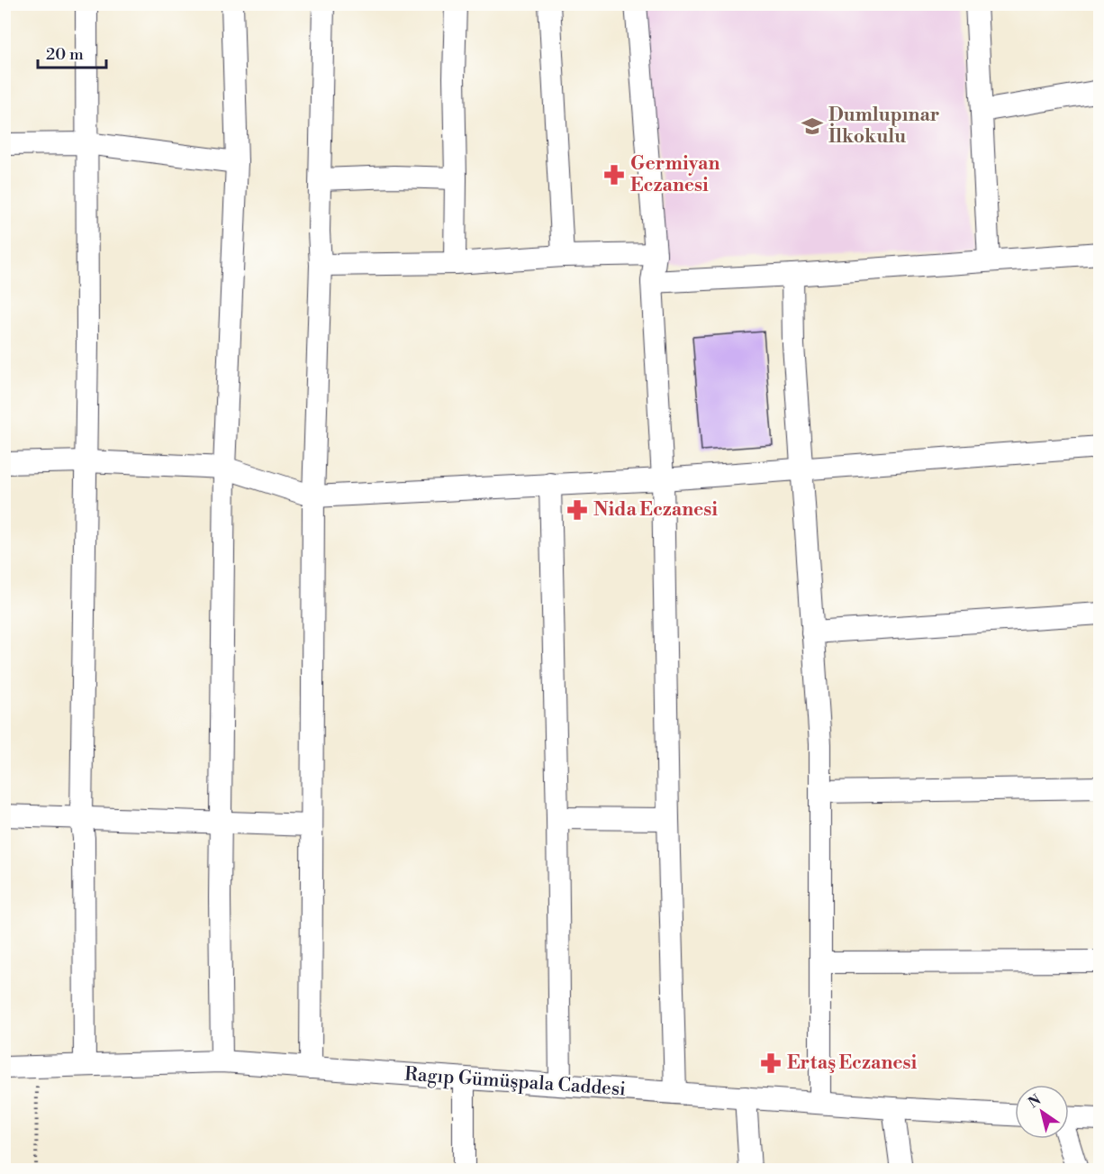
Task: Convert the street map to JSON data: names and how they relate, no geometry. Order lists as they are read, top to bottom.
{
  "streets": {
    "street": ["Ragıp Gümüşpala Caddesi"]
  },
  "places": {
    "school or university": ["Dumlupınar İlkokulu"],
    "pharmacy": ["Germiyan Eczanesi", "Nida Eczanesi", "Ertaş Eczanesi"]
  },
  "scale_bar": "20 m",
  "north": "top left"
}
